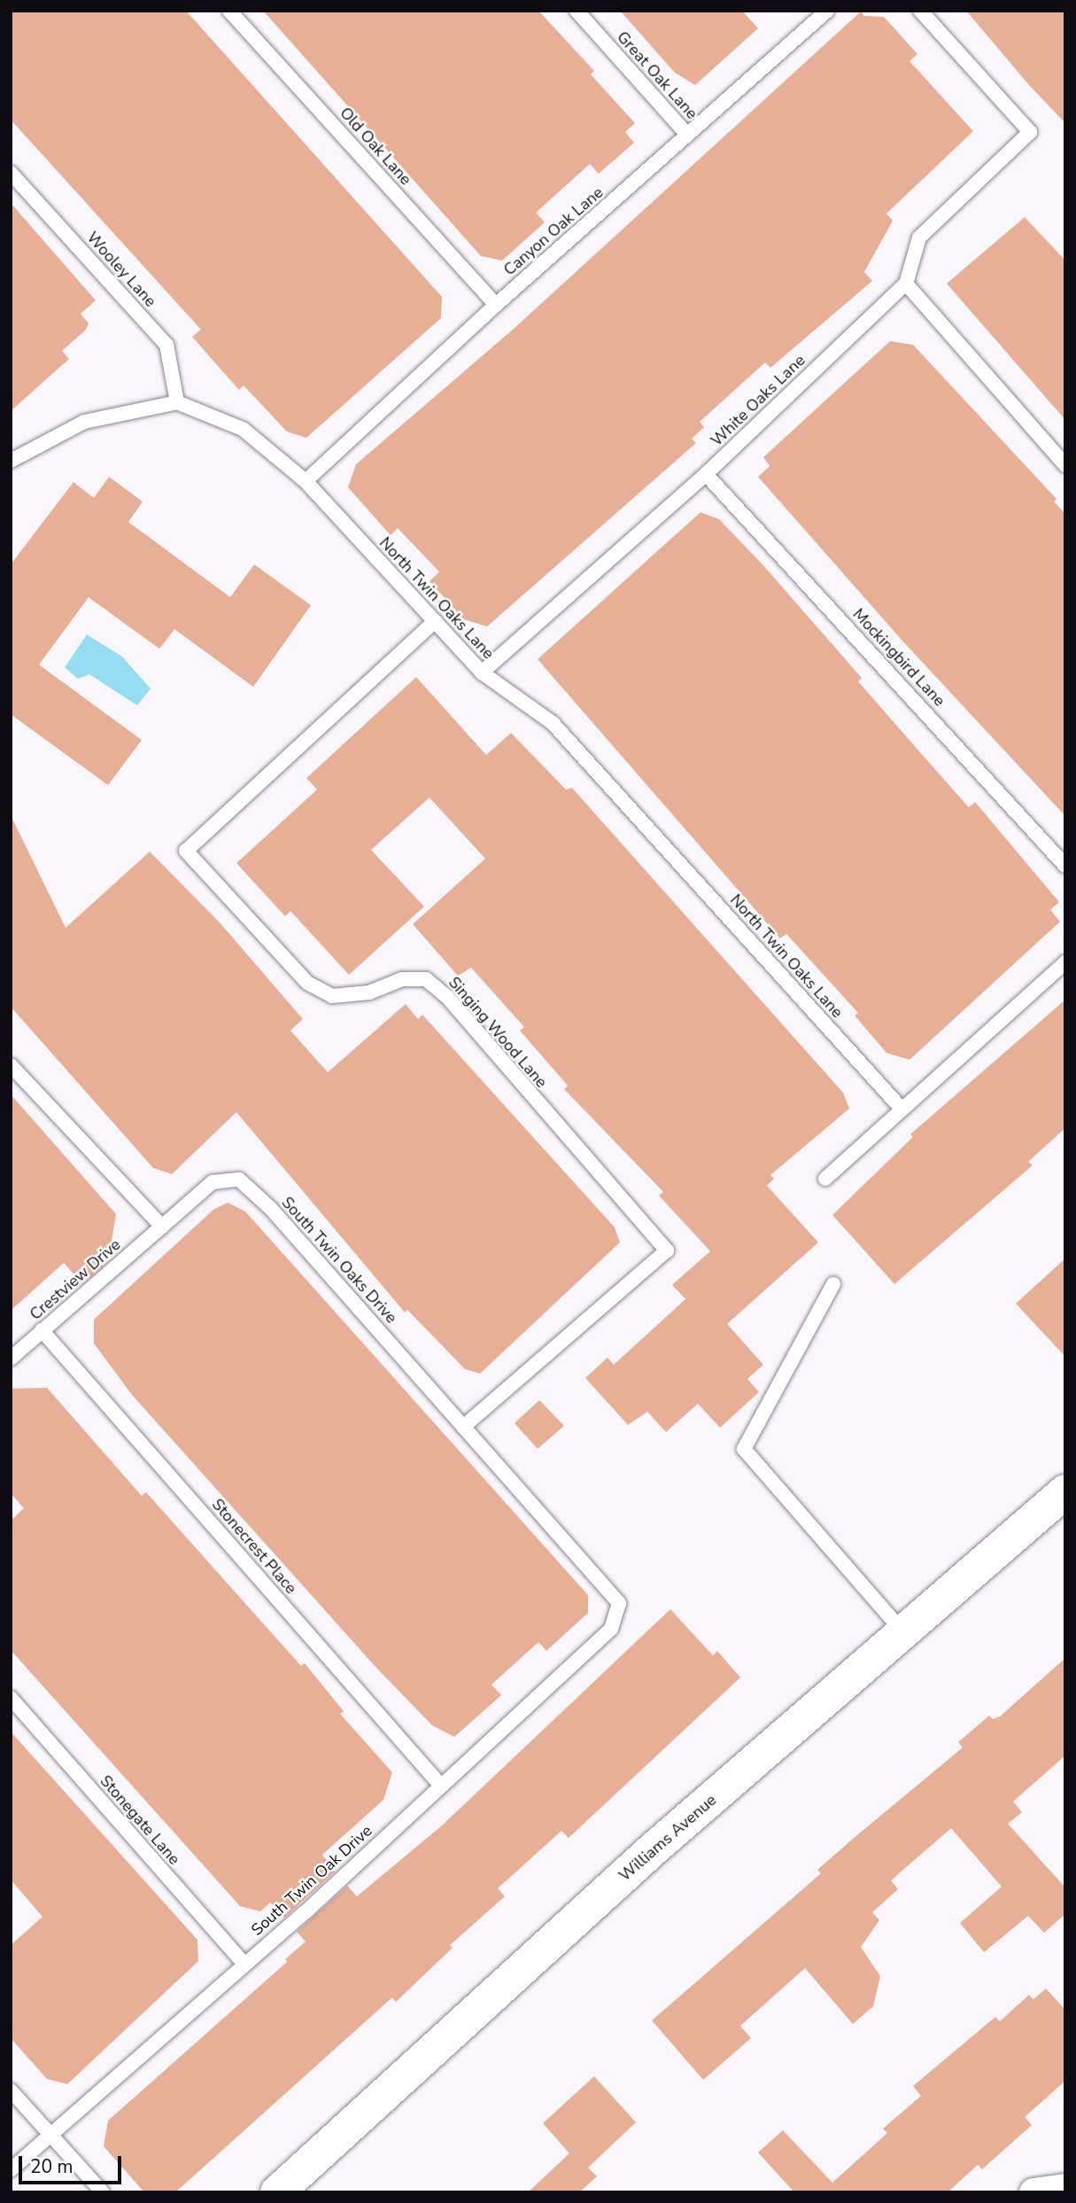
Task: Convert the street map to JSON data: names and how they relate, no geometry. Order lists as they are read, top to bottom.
{
  "streets": {
    "street": ["Williams Avenue"],
    "lane": [
      "Great Oak Lane",
      "Old Oak Lane",
      "Canyon Oak Lane",
      "Wooley Lane",
      "White Oaks Lane",
      "North Twin Oaks Lane",
      "Mockingbird Lane",
      "Singing Wood Lane",
      "South Twin Oaks Drive",
      "Crestview Drive",
      "Stonecrest Place",
      "Stonegate Lane",
      "South Twin Oak Drive"
    ]
  },
  "crossings": [
    ["Great Oak Lane", "Canyon Oak Lane"],
    ["Old Oak Lane", "Canyon Oak Lane"],
    ["Canyon Oak Lane", "North Twin Oaks Lane"],
    ["Wooley Lane", "North Twin Oaks Lane"],
    ["White Oaks Lane", "North Twin Oaks Lane"],
    ["White Oaks Lane", "Mockingbird Lane"],
    ["North Twin Oaks Lane", "Singing Wood Lane"],
    ["Singing Wood Lane", "South Twin Oaks Drive"],
    ["South Twin Oaks Drive", "Crestview Drive"],
    ["South Twin Oaks Drive", "South Twin Oak Drive"],
    ["Crestview Drive", "Stonecrest Place"],
    ["Stonecrest Place", "South Twin Oak Drive"],
    ["Stonegate Lane", "South Twin Oak Drive"]
  ],
  "scale_bar": "20 m"
}
